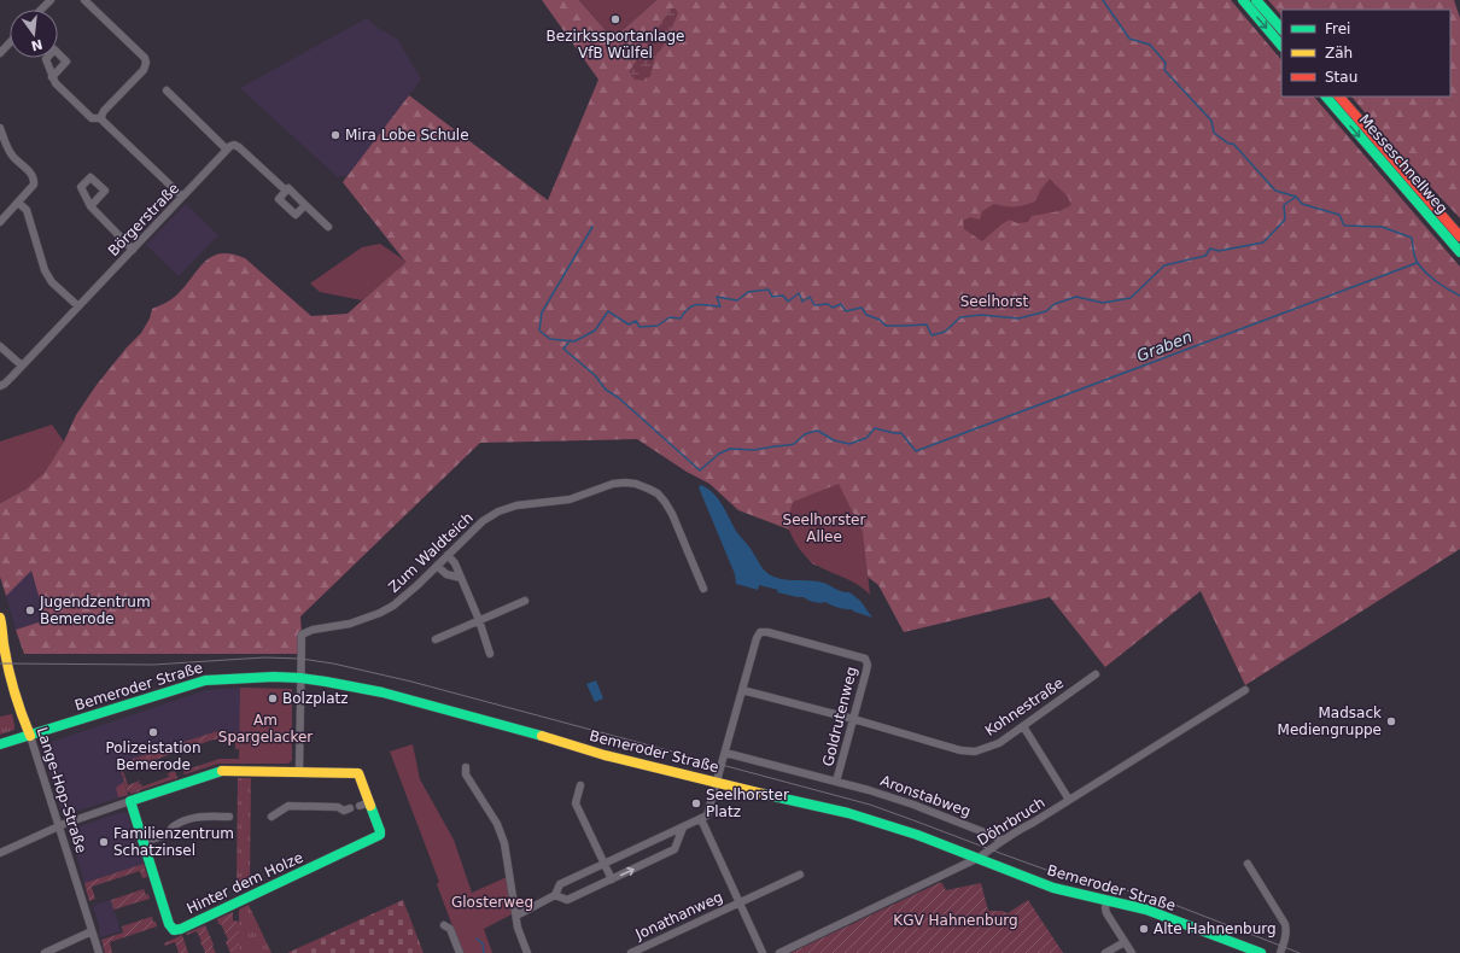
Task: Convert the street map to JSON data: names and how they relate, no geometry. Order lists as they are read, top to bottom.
{
  "streets": {
    "main road": [
      "Messeschnellweg",
      "Bemeroder Straße",
      "Lange-Hop-Straße",
      "Hinter dem Holze"
    ],
    "street": [
      "Börgerstraße",
      "Zum Waldteich",
      "Kohnestraße",
      "Goldrutenweg",
      "Aronstabweg",
      "Döhrbruch",
      "Jonathanweg"
    ]
  },
  "crossings": [
    ["Zum Waldteich", "Bemeroder Straße"],
    ["Bemeroder Straße", "Lange-Hop-Straße"],
    ["Bemeroder Straße", "Döhrbruch"],
    ["Kohnestraße", "Goldrutenweg"],
    ["Goldrutenweg", "Aronstabweg"],
    ["Lange-Hop-Straße", "Hinter dem Holze"],
    ["Aronstabweg", "Döhrbruch"]
  ],
  "water": ["Graben"],
  "parks": [
    "Seelhorst",
    "Seelhorster Allee",
    "Am Spargelacker",
    "Glosterweg",
    "KGV Hahnenburg"
  ],
  "places": [
    "Bezirkssportanlage VfB Wülfel",
    "Mira Lobe Schule",
    "Jugendzentrum Bemerode",
    "Bolzplatz",
    "Madsack Mediengruppe",
    "Polizeistation Bemerode",
    "Seelhorster Platz",
    "Familienzentrum Schatzinsel",
    "Alte Hahnenburg"
  ],
  "legend": ["Frei", "Zäh", "Stau"],
  "north": "bottom"
}
